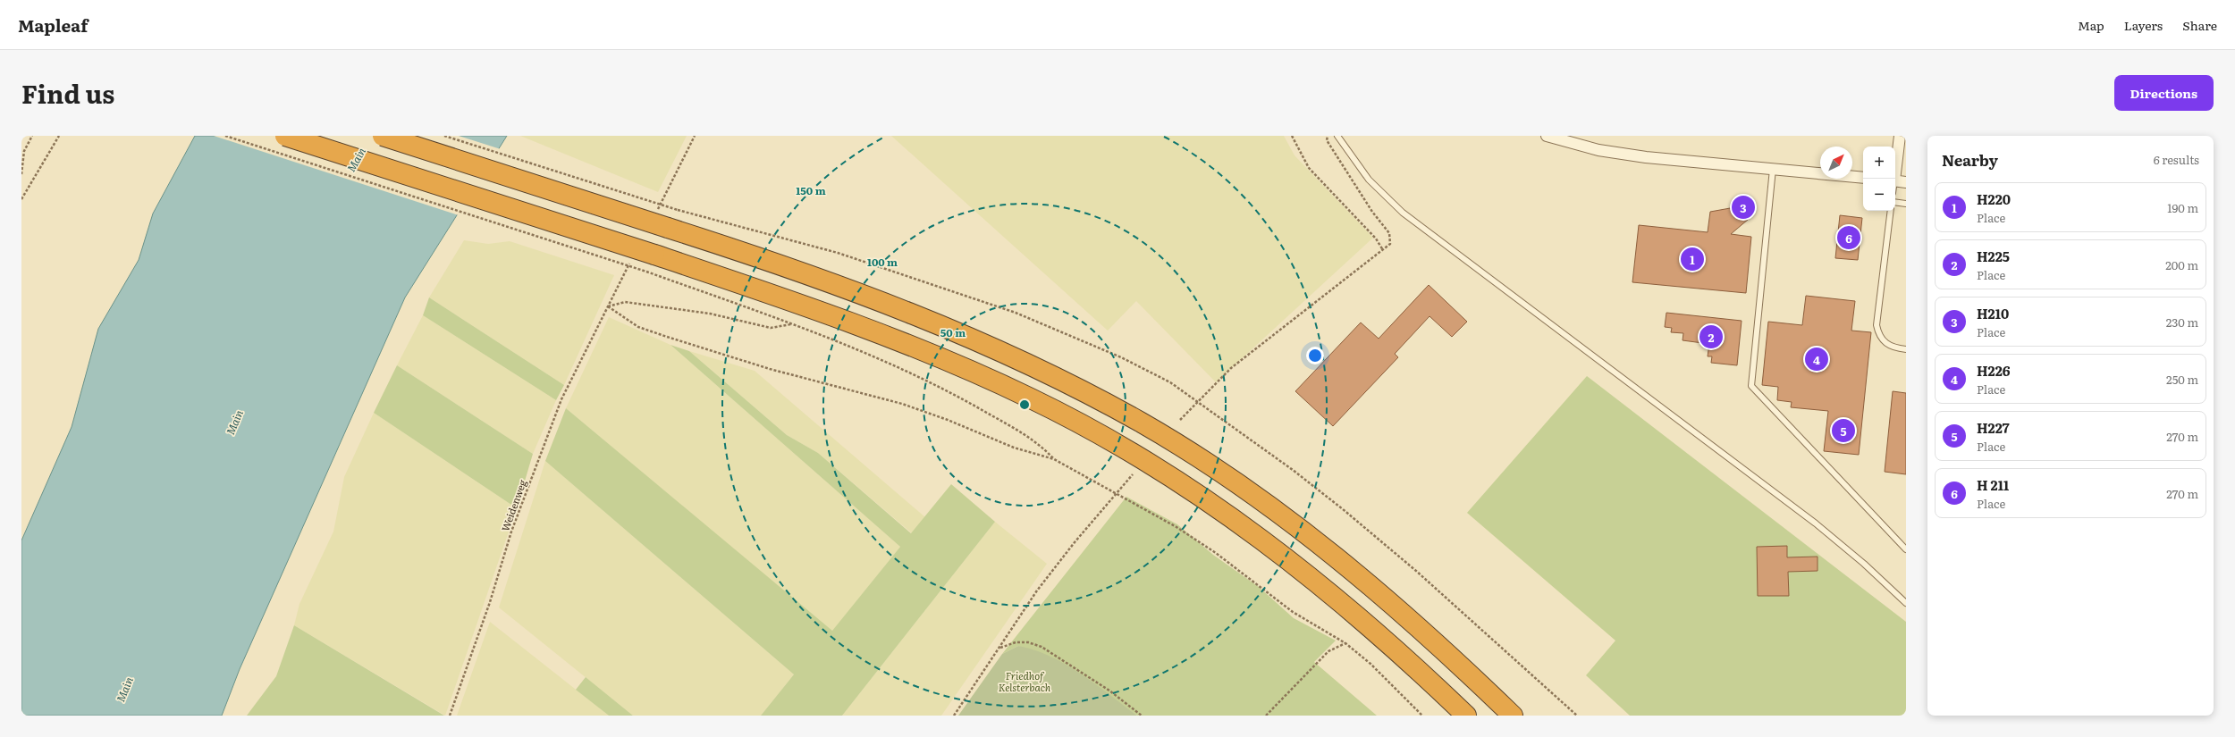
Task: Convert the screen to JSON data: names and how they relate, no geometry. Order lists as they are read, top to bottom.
{
  "streets": {
    "path": ["Weidenweg"]
  },
  "water": ["Main"],
  "parks": ["Friedhof Kelsterbach"],
  "north": "top right",
  "page": {
    "header": "Mapleaf",
    "nav": ["Map", "Layers", "Share"],
    "title": "Find us",
    "buttons": "Directions",
    "heading": ["Nearby", "6 results"],
    "map_buttons": ["+", "−"],
    "list": [
      {
        "mark": "1",
        "name": "H220",
        "note": "Place",
        "value": "190 m"
      },
      {
        "mark": "2",
        "name": "H225",
        "note": "Place",
        "value": "200 m"
      },
      {
        "mark": "3",
        "name": "H210",
        "note": "Place",
        "value": "230 m"
      },
      {
        "mark": "4",
        "name": "H226",
        "note": "Place",
        "value": "250 m"
      },
      {
        "mark": "5",
        "name": "H227",
        "note": "Place",
        "value": "270 m"
      },
      {
        "mark": "6",
        "name": "H 211",
        "note": "Place",
        "value": "270 m"
      }
    ],
    "pins": [
      "3",
      "6",
      "1",
      "2",
      "4",
      "5"
    ]
  },
  "rings": ["150 m", "100 m", "50 m"]
}
